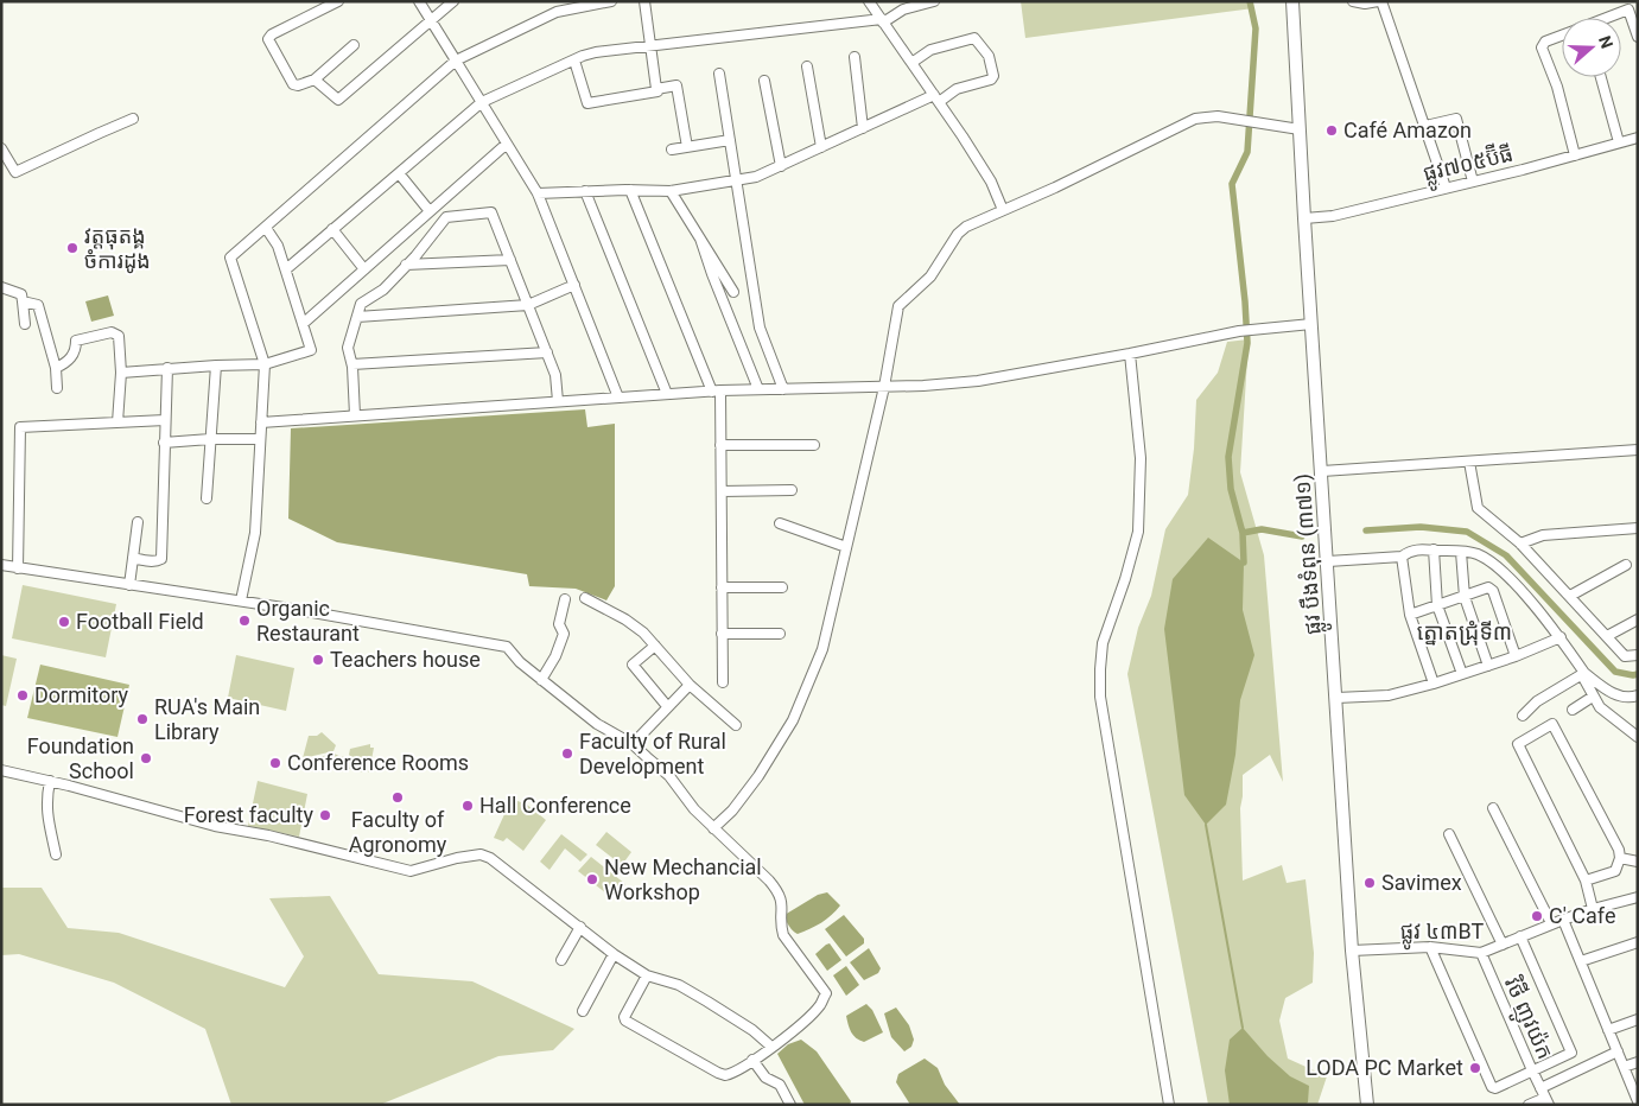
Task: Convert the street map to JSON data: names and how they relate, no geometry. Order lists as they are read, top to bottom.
{
  "streets": {
    "main road": ["ផ្លូវ បឹងទំពុន (៣៧១)"],
    "street": ["ផ្លូវ៧០៥ប៊ីធី", "ផ្លូវ ៤៣BT", "វិថី ញូវយ៉ក"]
  },
  "crossings": [
    ["ផ្លូវ៧០៥ប៊ីធី", "ផ្លូវ បឹងទំពុន (៣៧១)"],
    ["ផ្លូវ បឹងទំពុន (៣៧១)", "ផ្លូវ ៤៣BT"],
    ["ផ្លូវ ៤៣BT", "វិថី ញូវយ៉ក"]
  ],
  "districts": ["ត្នោតជ្រុំទី៣"],
  "places": [
    "Café Amazon",
    "វត្តធុតង្គ ចំការដូង",
    "Organic Restaurant",
    "Football Field",
    "Teachers house",
    "Dormitory",
    "RUA's Main Library",
    "Faculty of Rural Development",
    "Foundation School",
    "Conference Rooms",
    "Faculty of Agronomy",
    "Hall Conference",
    "Forest faculty",
    "New Mechancial Workshop",
    "Savimex",
    "C' Cafe",
    "LODA PC Market"
  ],
  "north": "right"
}
